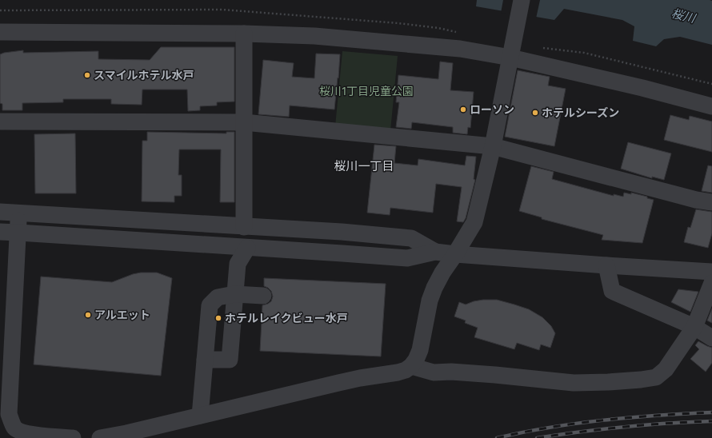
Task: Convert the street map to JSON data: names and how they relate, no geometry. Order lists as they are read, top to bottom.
{
  "districts": ["桜川一丁目"],
  "water": ["桜川"],
  "parks": ["桜川1丁目児童公園"],
  "places": [
    "スマイルホテル水戸",
    "ローソン",
    "ホテルシーズン",
    "アルエット",
    "ホテルレイクビュー水戸"
  ]
}
